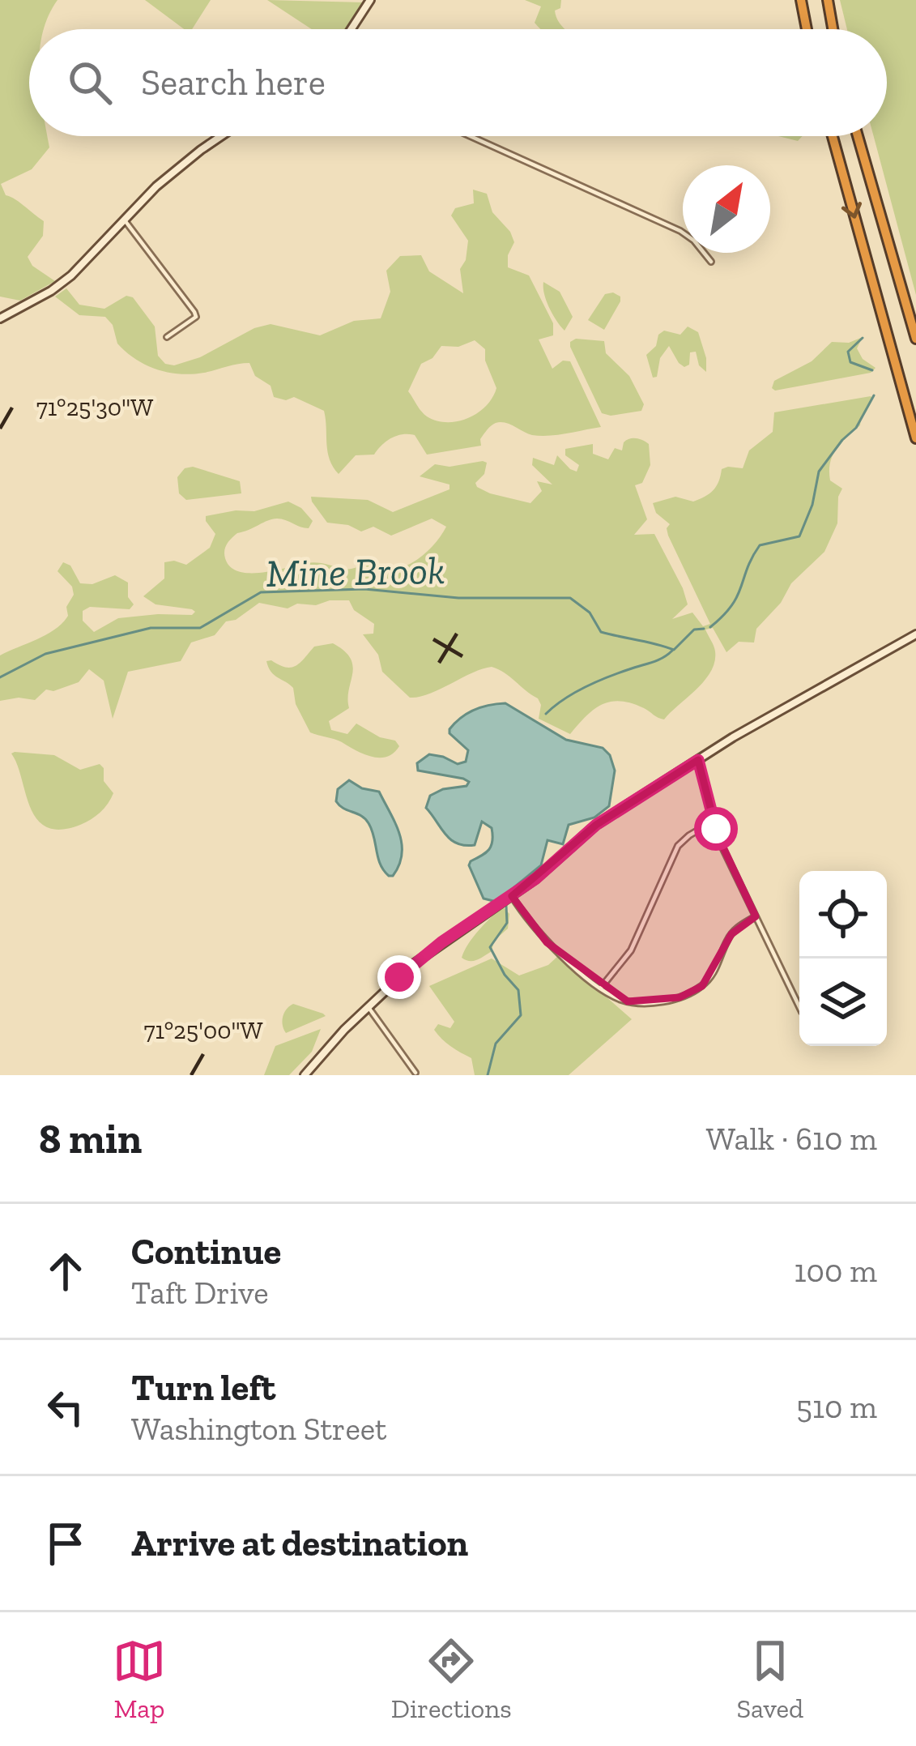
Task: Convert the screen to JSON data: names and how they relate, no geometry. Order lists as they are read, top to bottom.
{
  "water": ["Mine Brook"],
  "north": "top right",
  "page": {
    "search": "Search here",
    "heading": ["8 min", "Walk · 610 m"],
    "list": [
      ["Continue", "Taft Drive", "100 m"],
      ["Turn left", "Washington Street", "510 m"],
      "Arrive at destination"
    ],
    "nav": ["Map", "Directions", "Saved"]
  },
  "coordinates": ["71°25'30\"W", "71°25'00\"W"]
}
